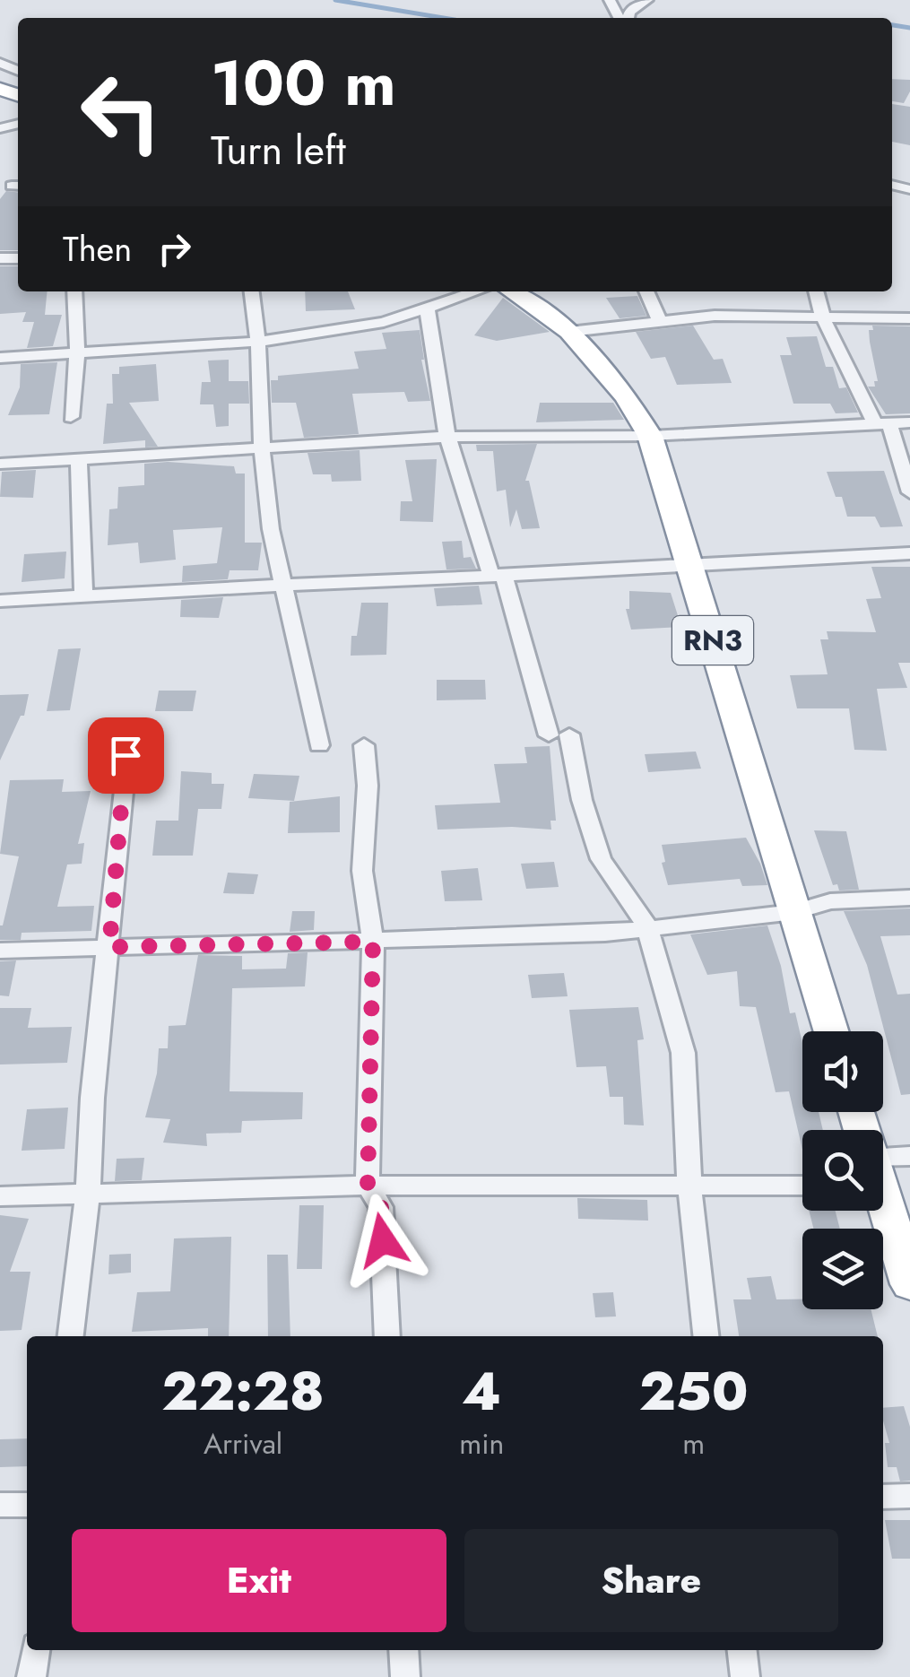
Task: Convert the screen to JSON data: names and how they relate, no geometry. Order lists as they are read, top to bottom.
{
  "streets": {
    "highway": ["RN3"]
  },
  "page": {
    "turn": ["100 m", "Turn left"],
    "then": "Then",
    "eta": [
      "22:28",
      "Arrival",
      "4",
      "min",
      "250",
      "m"
    ],
    "buttons": ["Exit", "Share"]
  }
}
